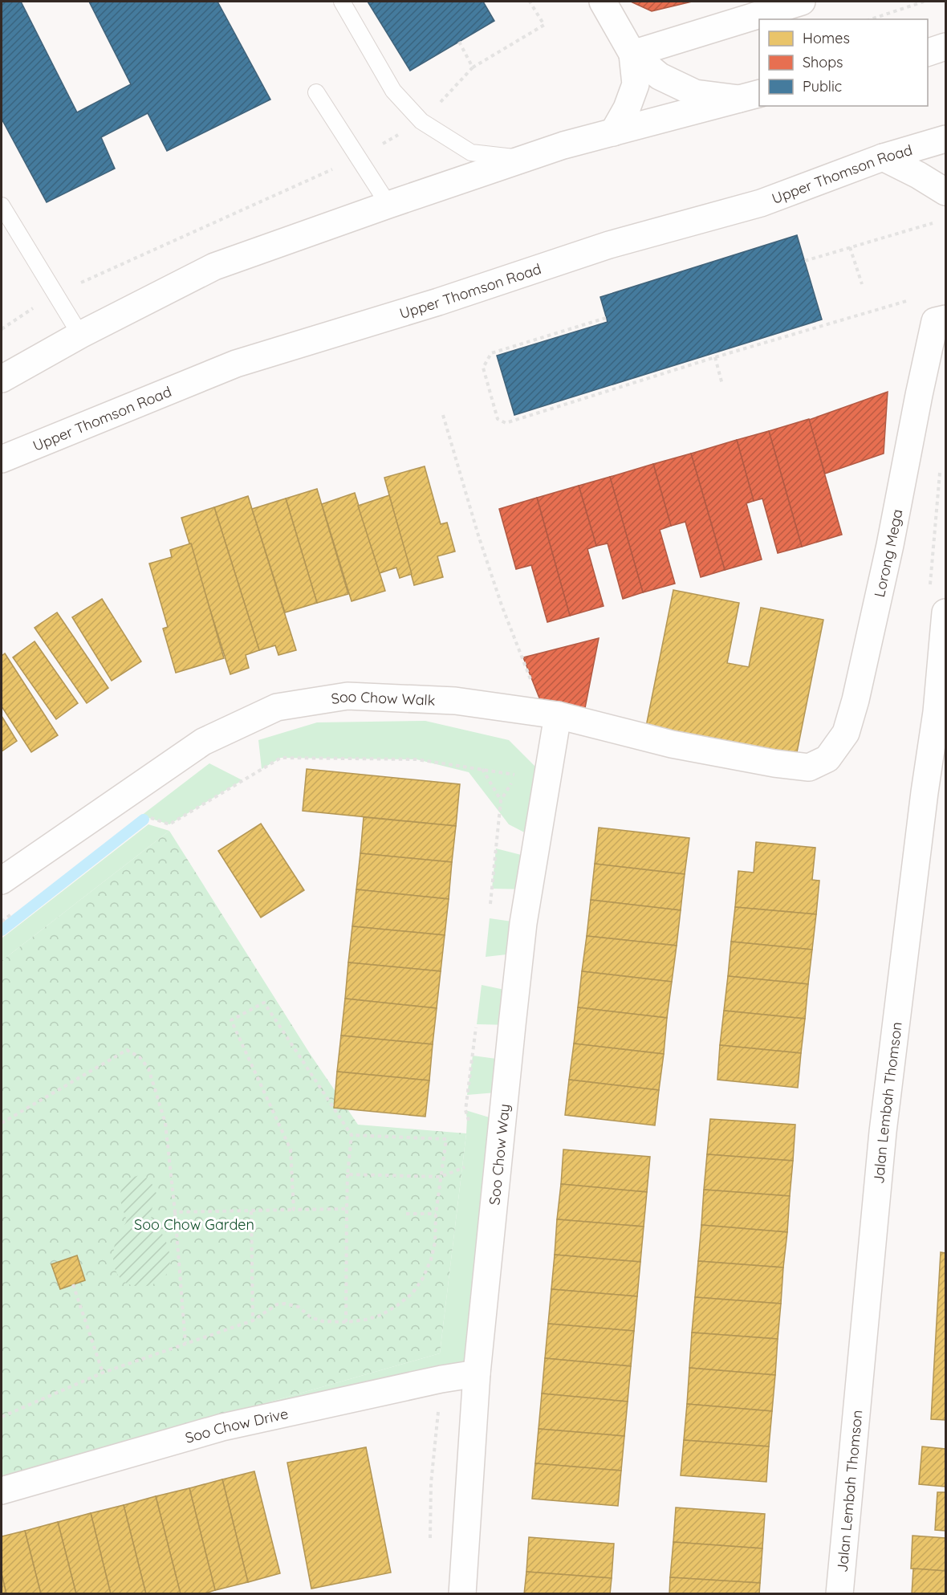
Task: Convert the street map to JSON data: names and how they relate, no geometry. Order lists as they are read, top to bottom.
{
  "streets": {
    "street": [
      "Upper Thomson Road",
      "Lorong Mega",
      "Soo Chow Walk",
      "Jalan Lembah Thomson",
      "Soo Chow Way",
      "Soo Chow Drive"
    ]
  },
  "crossings": [
    ["Lorong Mega", "Soo Chow Walk"],
    ["Soo Chow Walk", "Soo Chow Way"],
    ["Soo Chow Way", "Soo Chow Drive"]
  ],
  "parks": ["Soo Chow Garden"],
  "legend": ["Homes", "Shops", "Public"]
}
